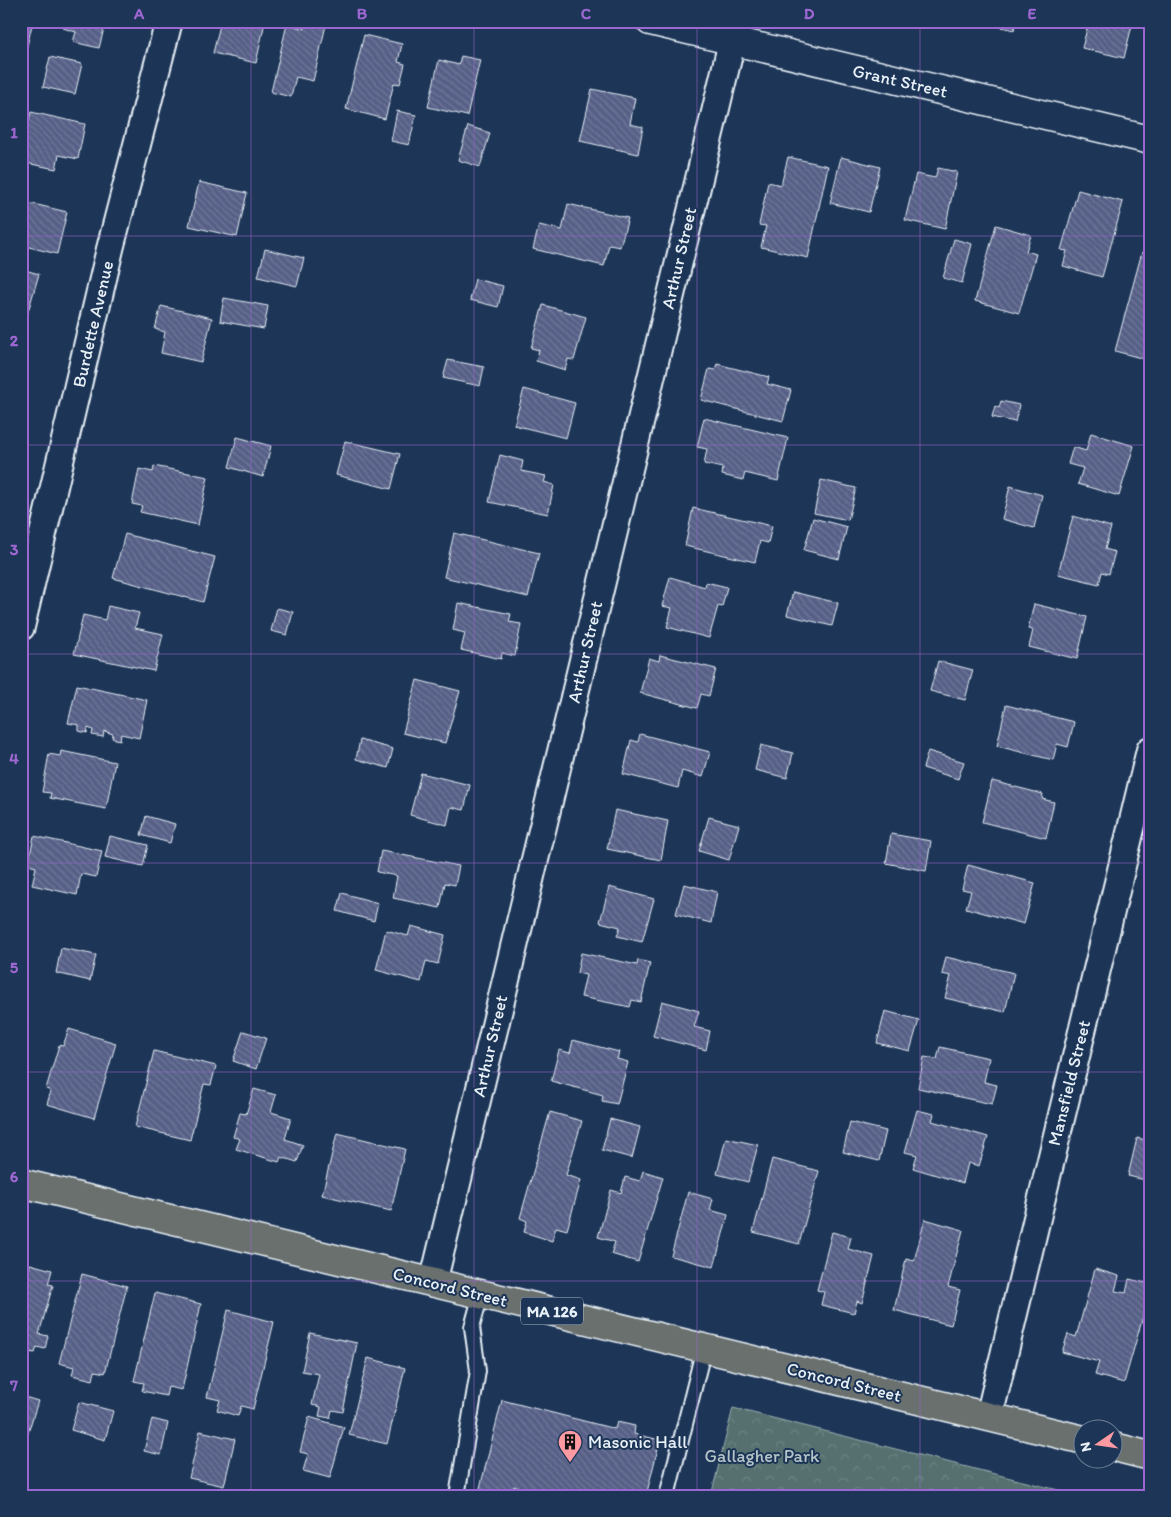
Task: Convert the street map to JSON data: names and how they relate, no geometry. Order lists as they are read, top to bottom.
{
  "streets": {
    "main road": ["Concord Street", "MA 126"],
    "street": [
      "Grant Street",
      "Arthur Street",
      "Burdette Avenue",
      "Mansfield Street"
    ]
  },
  "crossings": [
    ["Grant Street", "Arthur Street"],
    ["Arthur Street", "Concord Street"],
    ["Mansfield Street", "Concord Street"]
  ],
  "parks": ["Gallagher Park"],
  "places": {
    "building": ["Masonic Hall"]
  },
  "north": "left",
  "grid": {
    "columns": [
      "A",
      "B",
      "C",
      "D",
      "E"
    ],
    "rows": [
      "1",
      "2",
      "3",
      "4",
      "5",
      "6",
      "7"
    ]
  }
}
